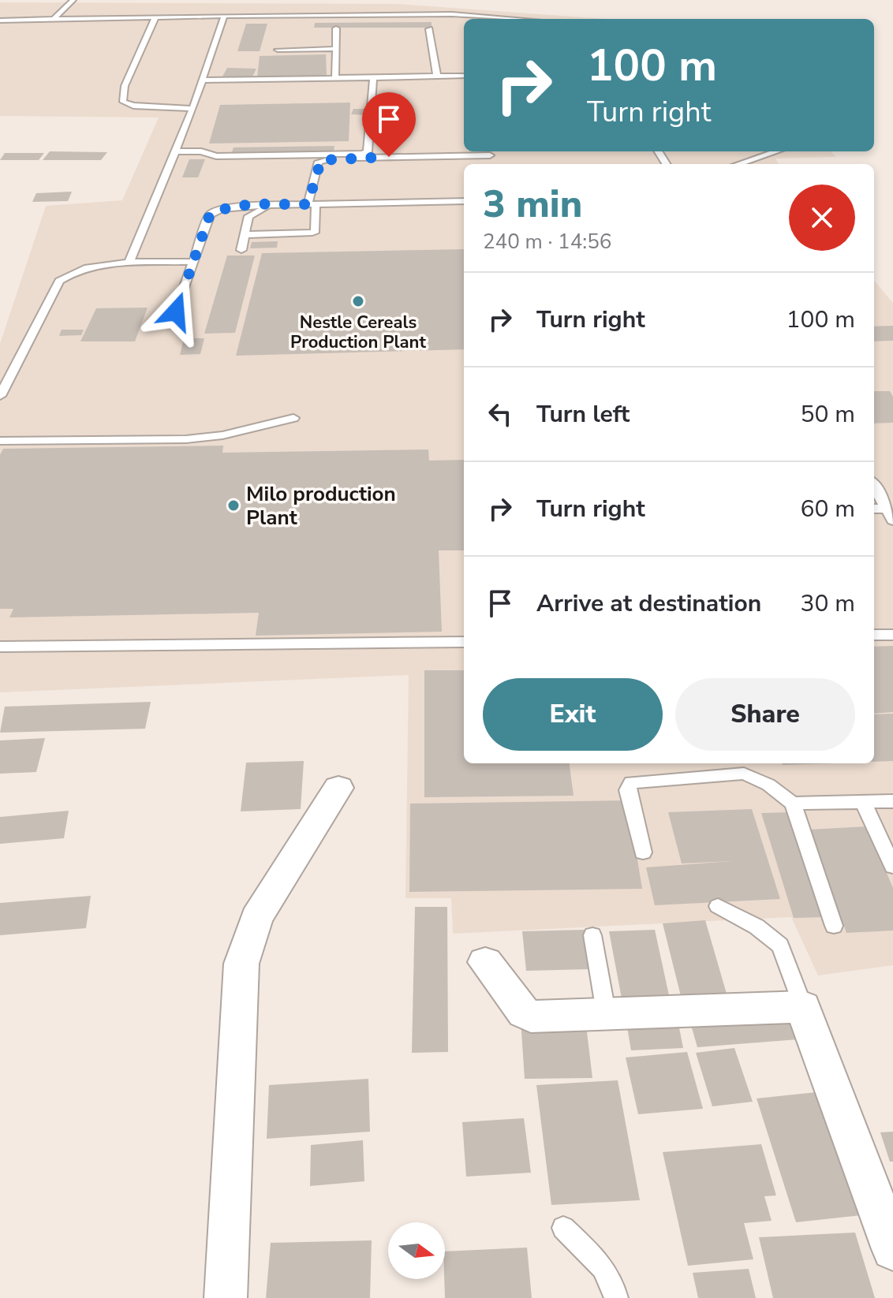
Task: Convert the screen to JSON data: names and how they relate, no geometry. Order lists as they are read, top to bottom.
{
  "places": ["Nestle Cereals Production Plant", "Milo production Plant"],
  "north": "right",
  "page": {
    "turn": ["100 m", "Turn right"],
    "heading": ["3 min", "240 m · 14:56"],
    "list": [
      {
        "name": "Turn right",
        "value": "100 m"
      },
      {
        "name": "Turn left",
        "value": "50 m"
      },
      {
        "name": "Turn right",
        "value": "60 m"
      },
      {
        "name": "Arrive at destination",
        "value": "30 m"
      }
    ],
    "buttons": ["Exit", "Share"]
  }
}
